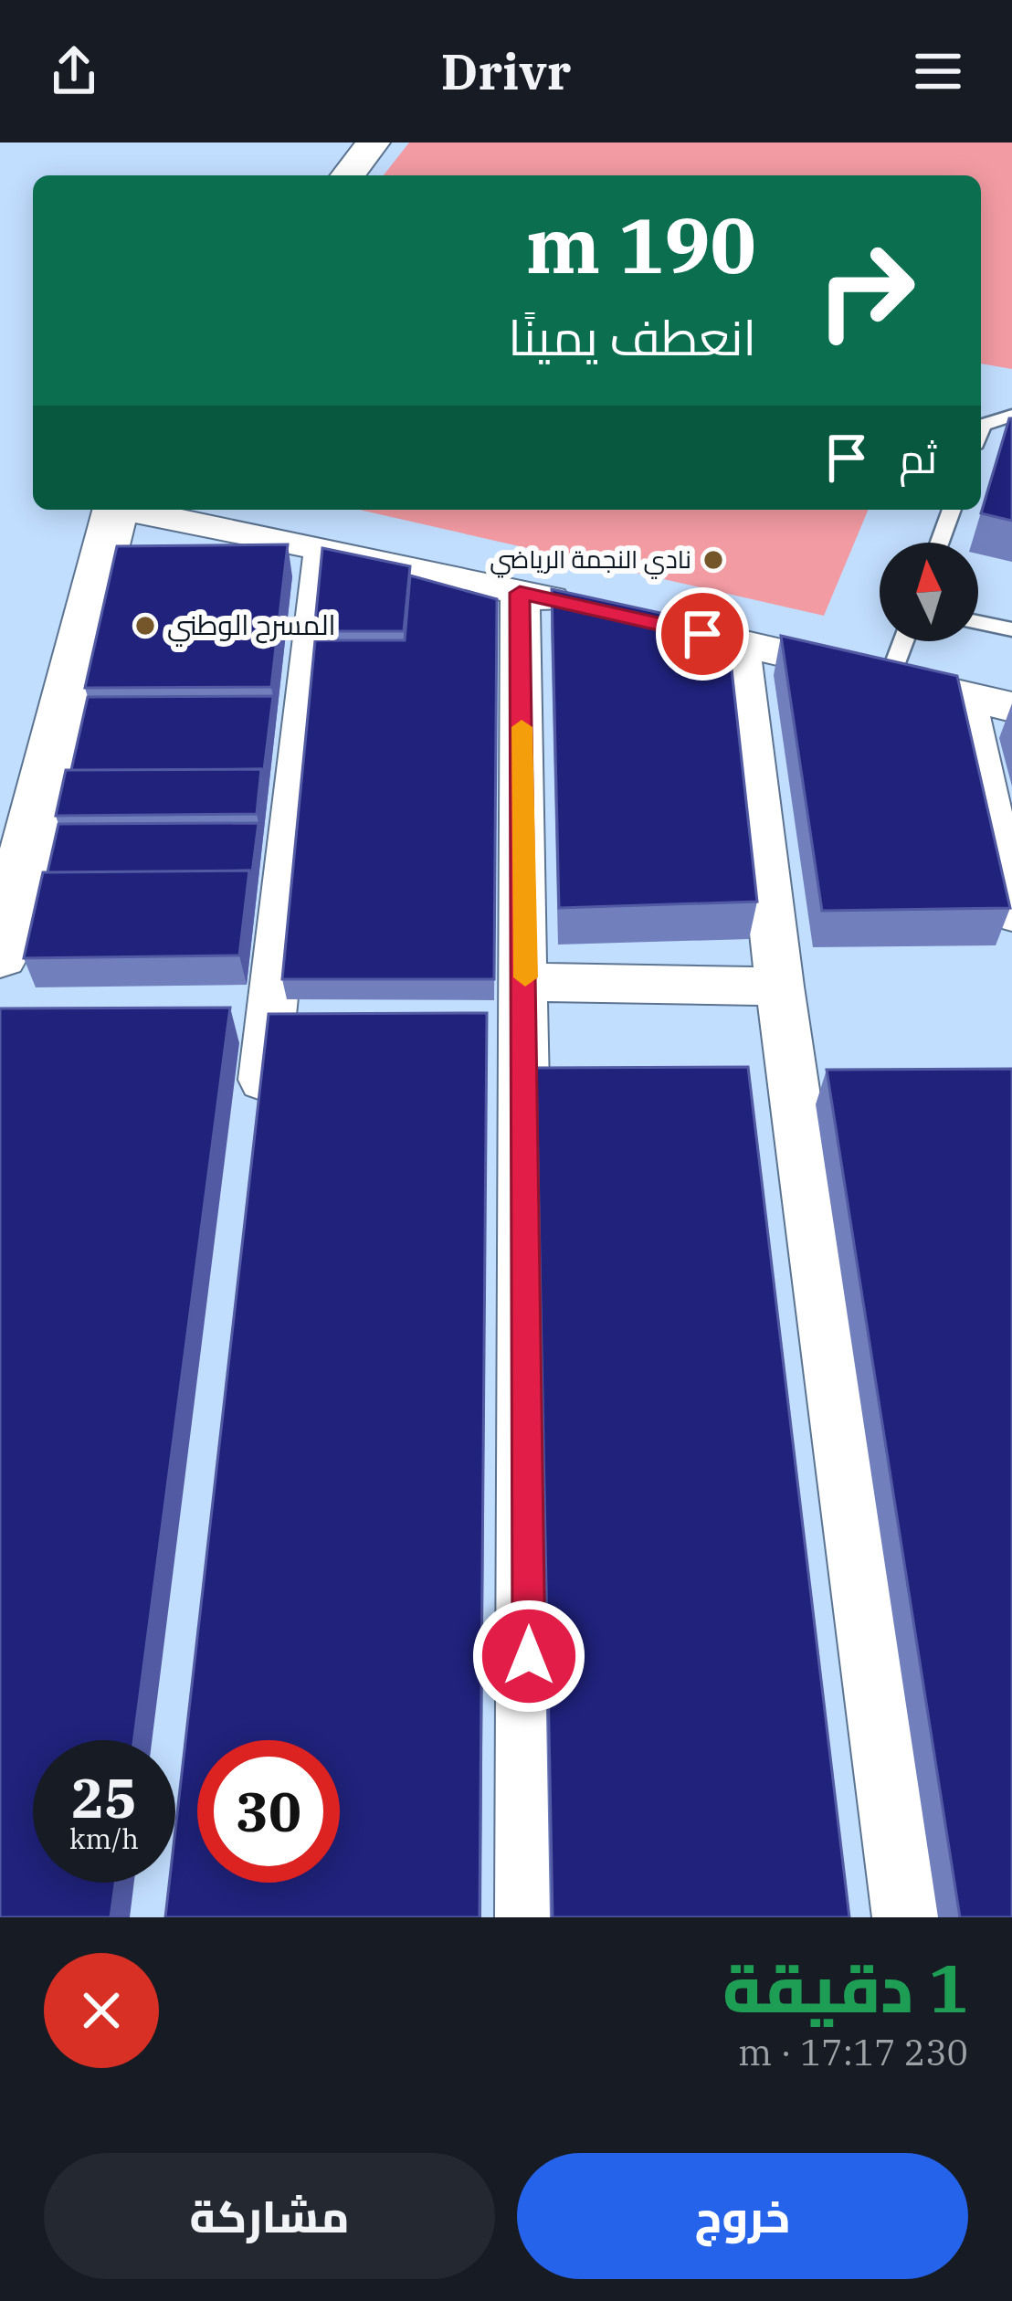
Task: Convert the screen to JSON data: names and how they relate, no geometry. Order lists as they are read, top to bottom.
{
  "places": ["نادي النجمة الرياضي", "المسرح الوطني"],
  "north": "top",
  "page": {
    "header": "Drivr",
    "turn": ["190 m", "انعطف يمينًا"],
    "then": "ثم",
    "speed": "25 km/h",
    "limit": "30",
    "heading": ["1 دقيقة", "230 m · 17:17"],
    "buttons": ["خروج", "مشاركة"]
  }
}
